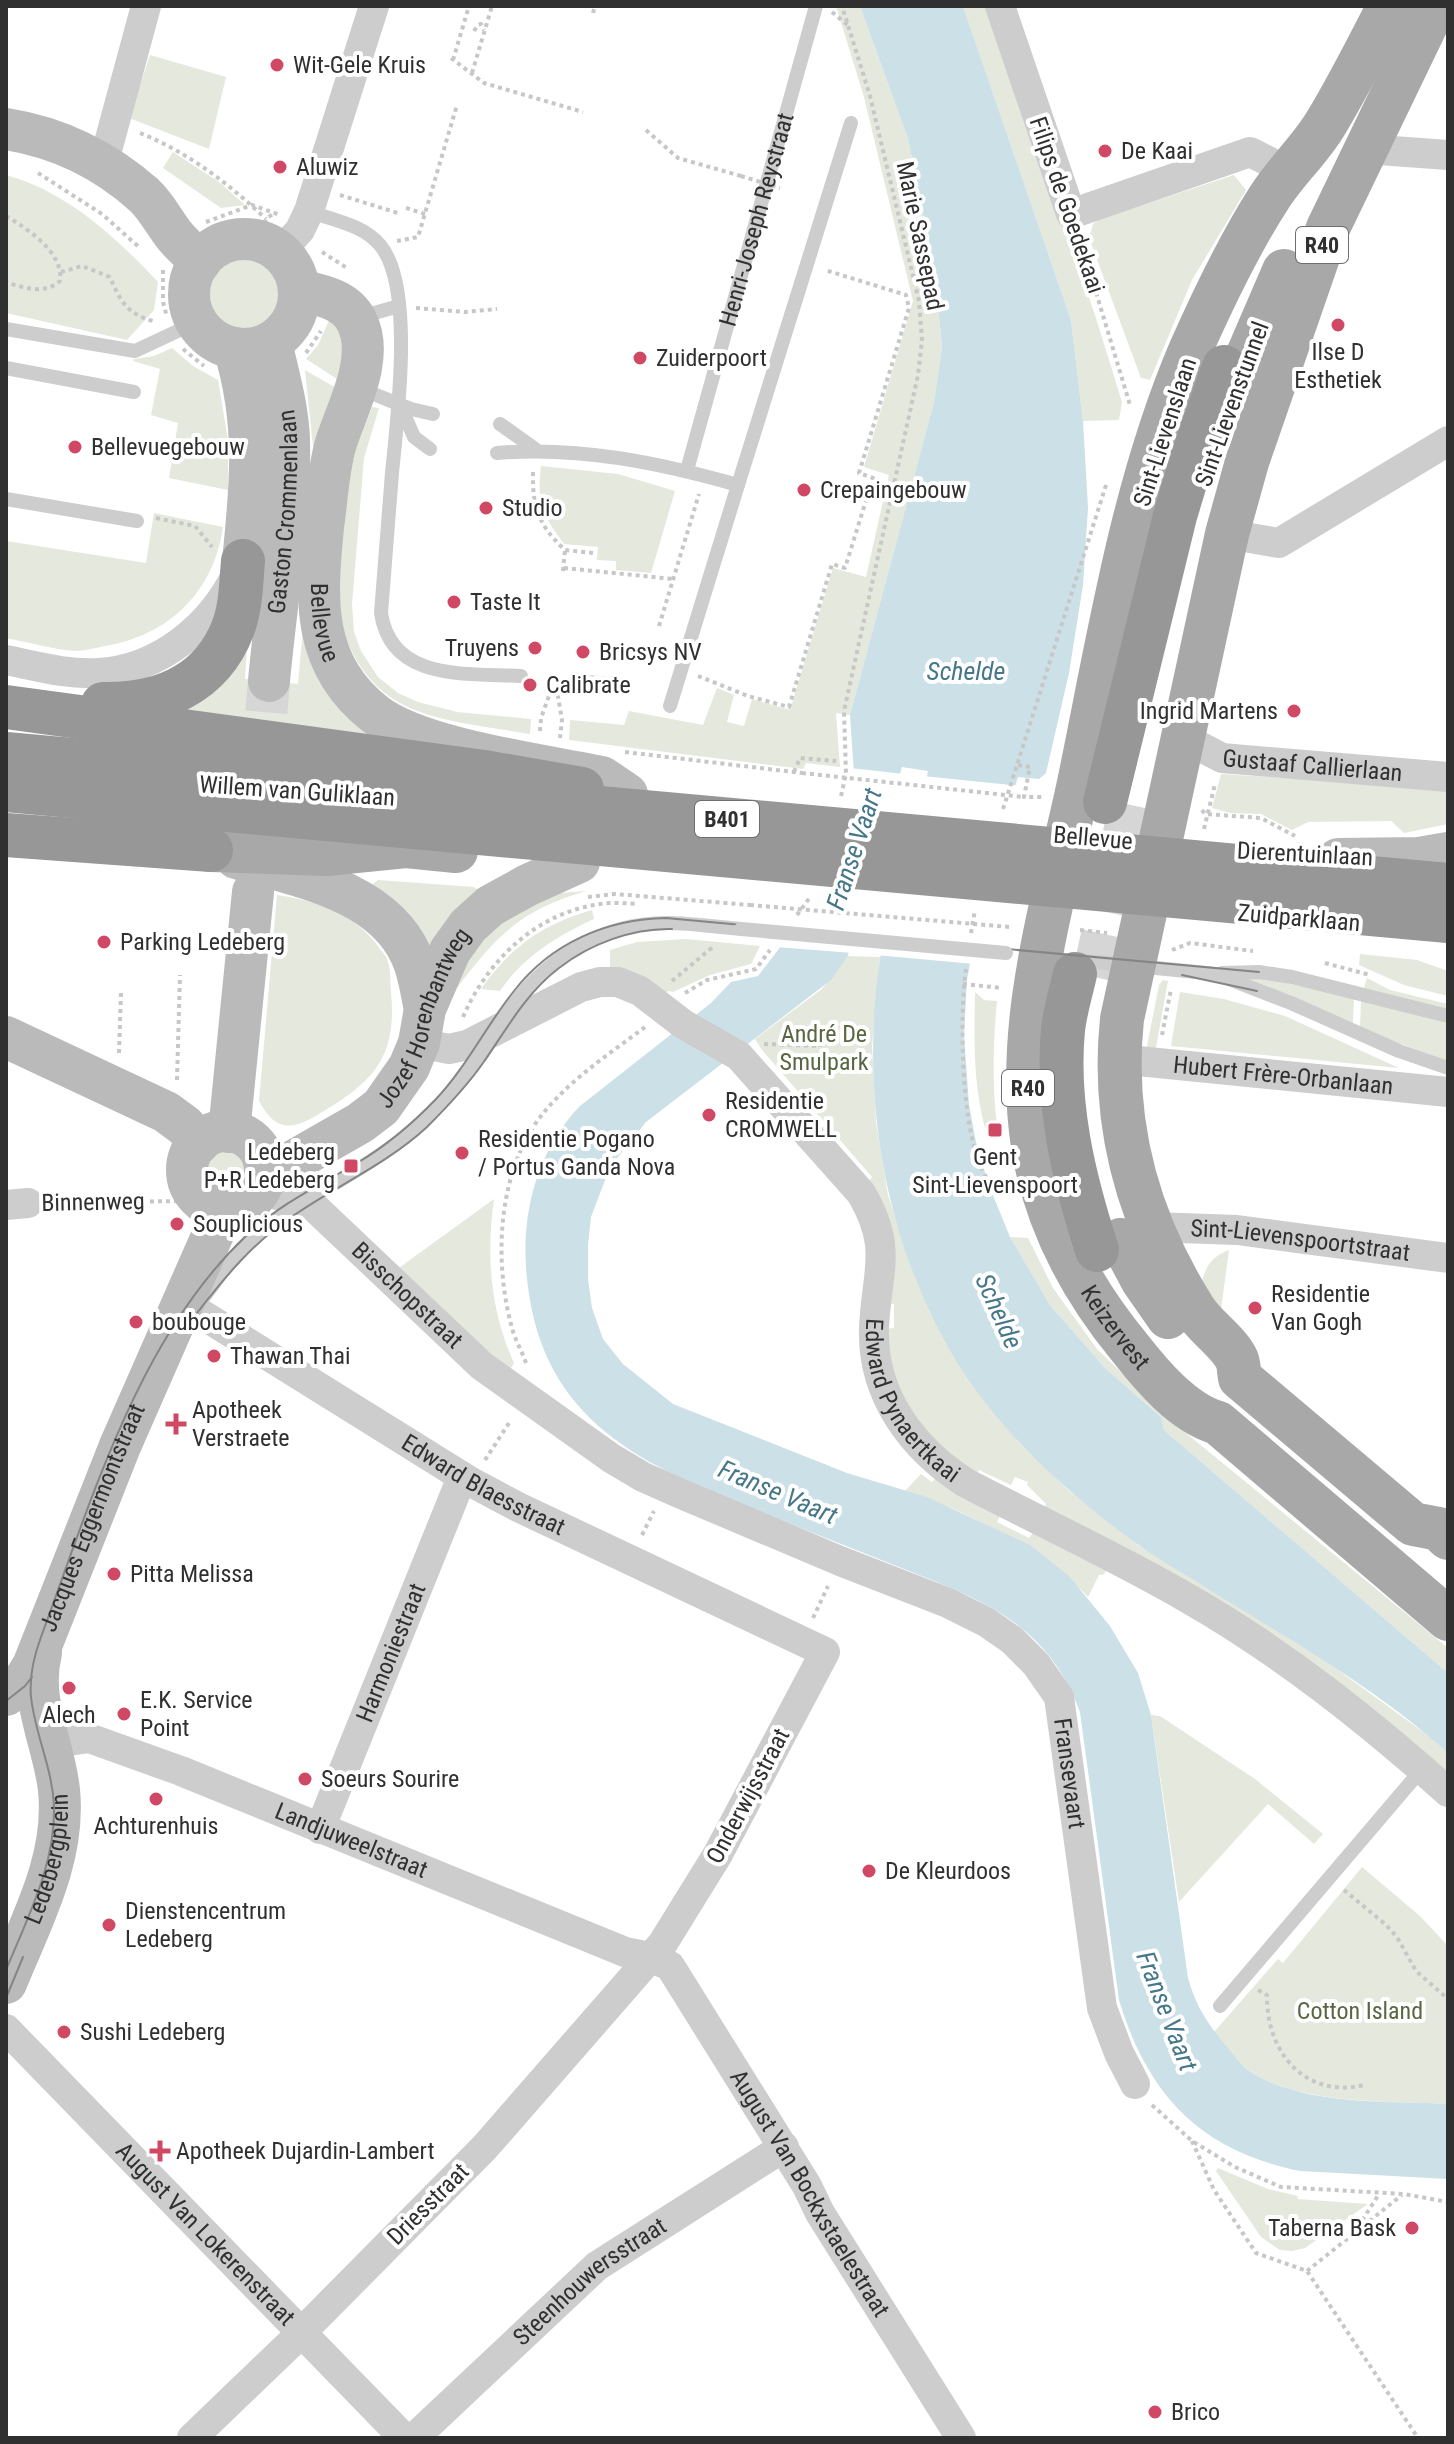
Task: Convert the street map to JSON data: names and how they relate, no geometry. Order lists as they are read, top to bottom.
{
  "streets": {
    "highway": ["R40", "Sint-Lievenstunnel", "B401"],
    "main road": [
      "Sint-Lievenslaan",
      "Bellevue",
      "Willem van Guliklaan",
      "Keizervest"
    ],
    "street": [
      "Filips de Goedekaai",
      "Gaston Crommenlaan",
      "Gustaaf Callierlaan",
      "Dierentuinlaan",
      "Zuidparklaan",
      "Jozef Horenbantweg",
      "Hubert Frère-Orbanlaan",
      "Sint-Lievenspoortstraat",
      "Bisschopstraat",
      "Edward Pynaertkaai",
      "Edward Blaesstraat",
      "Jacques Eggermontstraat",
      "Harmoniestraat",
      "Fransevaart",
      "Onderwijsstraat",
      "Landjuweelstraat",
      "Ledebergplein",
      "August Van Bockxstaelestraat",
      "Driesstraat",
      "August Van Lokerenstraat",
      "Steenhouwersstraat"
    ],
    "lane": ["Henri-Joseph Reystraat"],
    "path": ["Marie Sassepad", "Binnenweg"]
  },
  "crossings": [
    ["R40", "Sint-Lievenstunnel"],
    ["R40", "Sint-Lievenslaan"],
    ["R40", "Bellevue"],
    ["R40", "Gustaaf Callierlaan"],
    ["R40", "Dierentuinlaan"],
    ["R40", "Zuidparklaan"],
    ["R40", "Hubert Frère-Orbanlaan"],
    ["R40", "Sint-Lievenspoortstraat"],
    ["R40", "Keizervest"],
    ["R40", "Edward Pynaertkaai"],
    ["Sint-Lievenstunnel", "Sint-Lievenslaan"],
    ["Sint-Lievenslaan", "Bellevue"],
    ["Sint-Lievenslaan", "Zuidparklaan"],
    ["Sint-Lievenslaan", "Keizervest"],
    ["Sint-Lievenslaan", "Edward Pynaertkaai"],
    ["Bellevue", "Willem van Guliklaan"],
    ["Bellevue", "Dierentuinlaan"],
    ["Willem van Guliklaan", "Jozef Horenbantweg"],
    ["Zuidparklaan", "Keizervest"],
    ["Zuidparklaan", "Edward Pynaertkaai"],
    ["Jozef Horenbantweg", "Bisschopstraat"],
    ["Jozef Horenbantweg", "Edward Pynaertkaai"],
    ["Jozef Horenbantweg", "Jacques Eggermontstraat"],
    ["Bisschopstraat", "Edward Pynaertkaai"],
    ["Bisschopstraat", "Jacques Eggermontstraat"],
    ["Bisschopstraat", "Fransevaart"],
    ["Keizervest", "Edward Pynaertkaai"],
    ["Edward Pynaertkaai", "Jacques Eggermontstraat"],
    ["Edward Blaesstraat", "Jacques Eggermontstraat"],
    ["Edward Blaesstraat", "Harmoniestraat"],
    ["Edward Blaesstraat", "Onderwijsstraat"],
    ["Jacques Eggermontstraat", "Ledebergplein"],
    ["Harmoniestraat", "Landjuweelstraat"],
    ["Onderwijsstraat", "Landjuweelstraat"],
    ["Onderwijsstraat", "August Van Bockxstaelestraat"],
    ["Onderwijsstraat", "Driesstraat"],
    ["Landjuweelstraat", "Ledebergplein"],
    ["Landjuweelstraat", "August Van Bockxstaelestraat"],
    ["Landjuweelstraat", "Driesstraat"],
    ["August Van Bockxstaelestraat", "Driesstraat"],
    ["August Van Bockxstaelestraat", "Steenhouwersstraat"],
    ["Driesstraat", "August Van Lokerenstraat"]
  ],
  "water": ["Schelde", "Franse Vaart"],
  "parks": ["André De Smulpark", "Cotton Island"],
  "places": {
    "other": [
      "Wit-Gele Kruis",
      "De Kaai",
      "Aluwiz",
      "Ilse D Esthetiek",
      "Zuiderpoort",
      "Bellevuegebouw",
      "Crepaingebouw",
      "Studio",
      "Taste It",
      "Truyens",
      "Bricsys NV",
      "Calibrate",
      "Ingrid Martens",
      "Parking Ledeberg",
      "Residentie CROMWELL",
      "Residentie Pogano / Portus Ganda Nova",
      "Souplicious",
      "Residentie Van Gogh",
      "boubouge",
      "Thawan Thai",
      "Pitta Melissa",
      "Alech",
      "E.K. Service Point",
      "Soeurs Sourire",
      "Achturenhuis",
      "De Kleurdoos",
      "Dienstencentrum Ledeberg",
      "Sushi Ledeberg",
      "Taberna Bask",
      "Brico"
    ],
    "transit": ["Gent Sint-Lievenspoort", "Ledeberg P+R Ledeberg"],
    "health": ["Apotheek Verstraete", "Apotheek Dujardin-Lambert"]
  }
}
